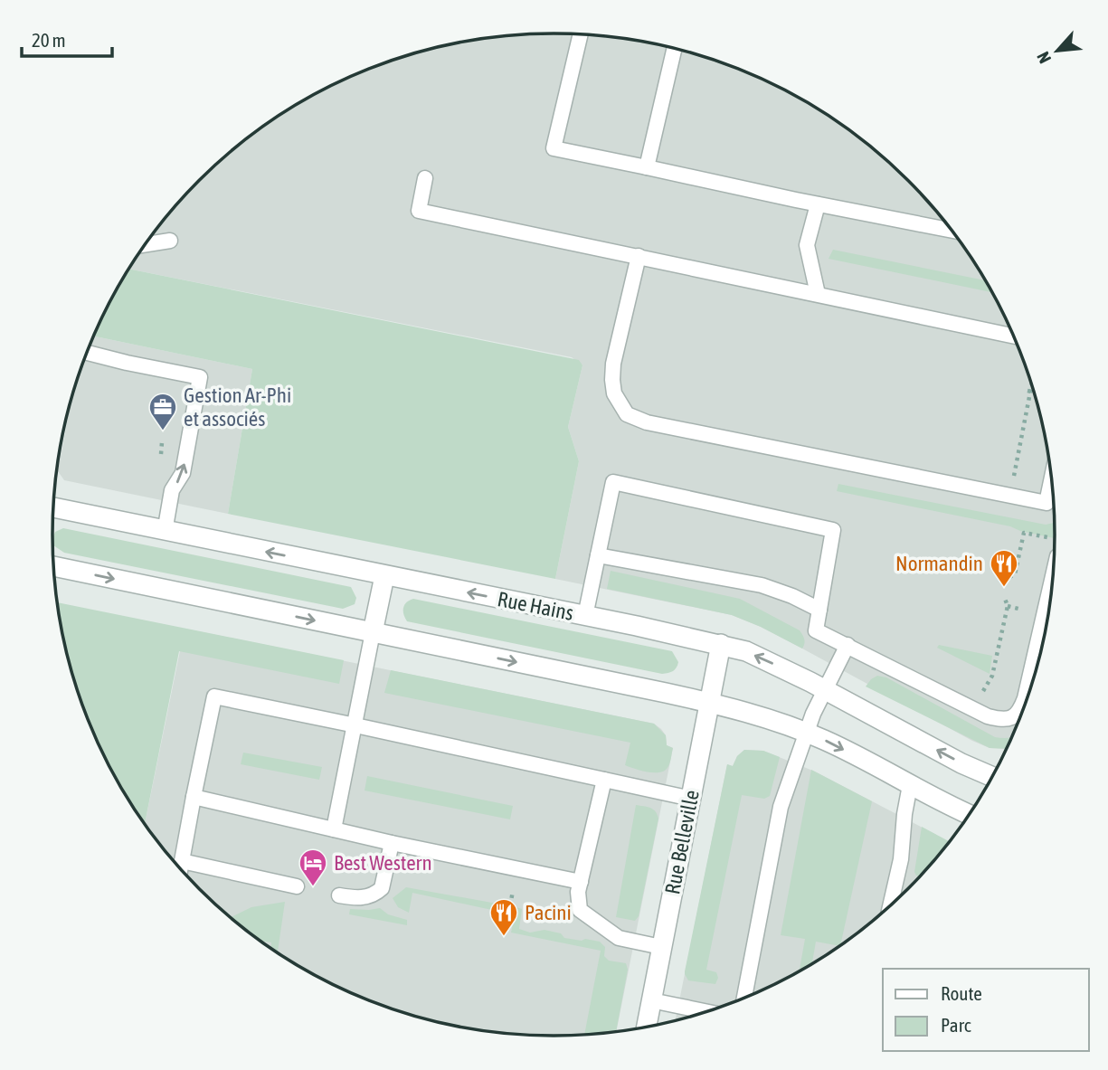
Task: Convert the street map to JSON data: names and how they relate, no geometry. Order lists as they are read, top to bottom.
{
  "streets": {
    "street": ["Rue Hains", "Rue Belleville"]
  },
  "crossings": [
    ["Rue Hains", "Rue Belleville"]
  ],
  "places": {
    "office": ["Gestion Ar-Phi et associés"],
    "restaurant": ["Normandin", "Pacini"],
    "hotel": ["Best Western"]
  },
  "legend": ["Route", "Parc"],
  "scale_bar": "20 m",
  "north": "bottom left"
}
